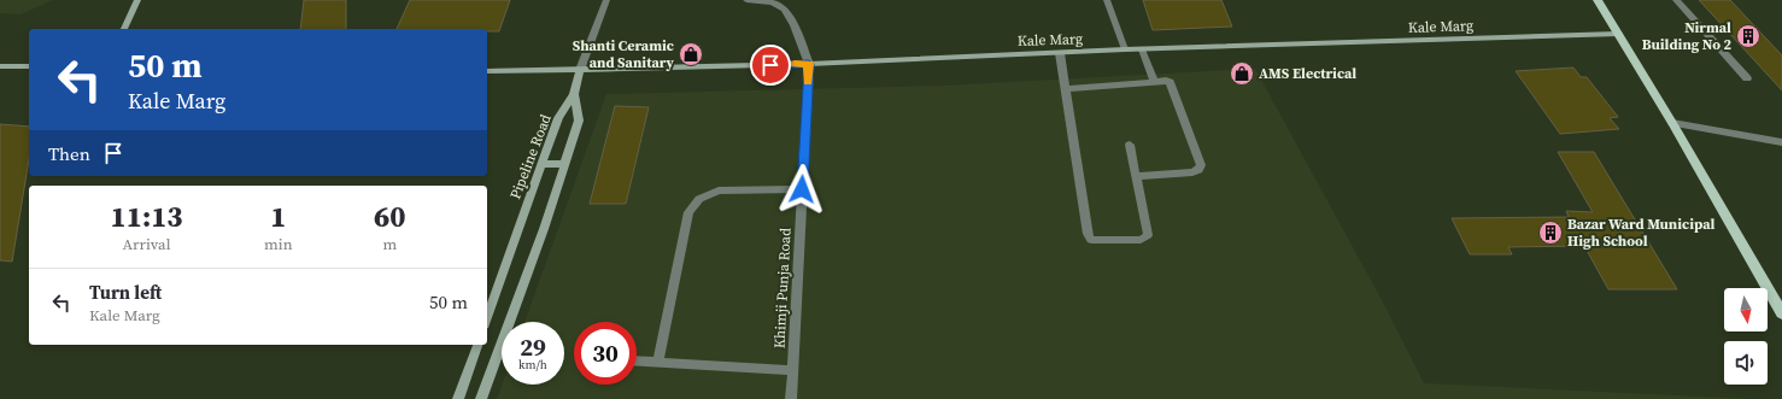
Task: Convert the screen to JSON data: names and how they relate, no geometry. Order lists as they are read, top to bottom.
{
  "streets": {
    "main road": ["Kale Marg", "Pipeline Road"],
    "street": ["Khimji Punja Road"]
  },
  "crossings": [
    ["Kale Marg", "Pipeline Road"],
    ["Kale Marg", "Khimji Punja Road"]
  ],
  "places": {
    "building": ["Nirmal Building No 2", "Bazar Ward Municipal High School"],
    "shop": ["Shanti Ceramic and Sanitary", "AMS Electrical"]
  },
  "north": "bottom",
  "page": {
    "turn": ["50 m", "Kale Marg"],
    "then": "Then",
    "eta": [
      "11:13",
      "Arrival",
      "1",
      "min",
      "60",
      "m"
    ],
    "list": [
      {
        "name": "Turn left",
        "note": "Kale Marg",
        "value": "50 m"
      }
    ],
    "speed": "29 km/h",
    "limit": "30"
  }
}
